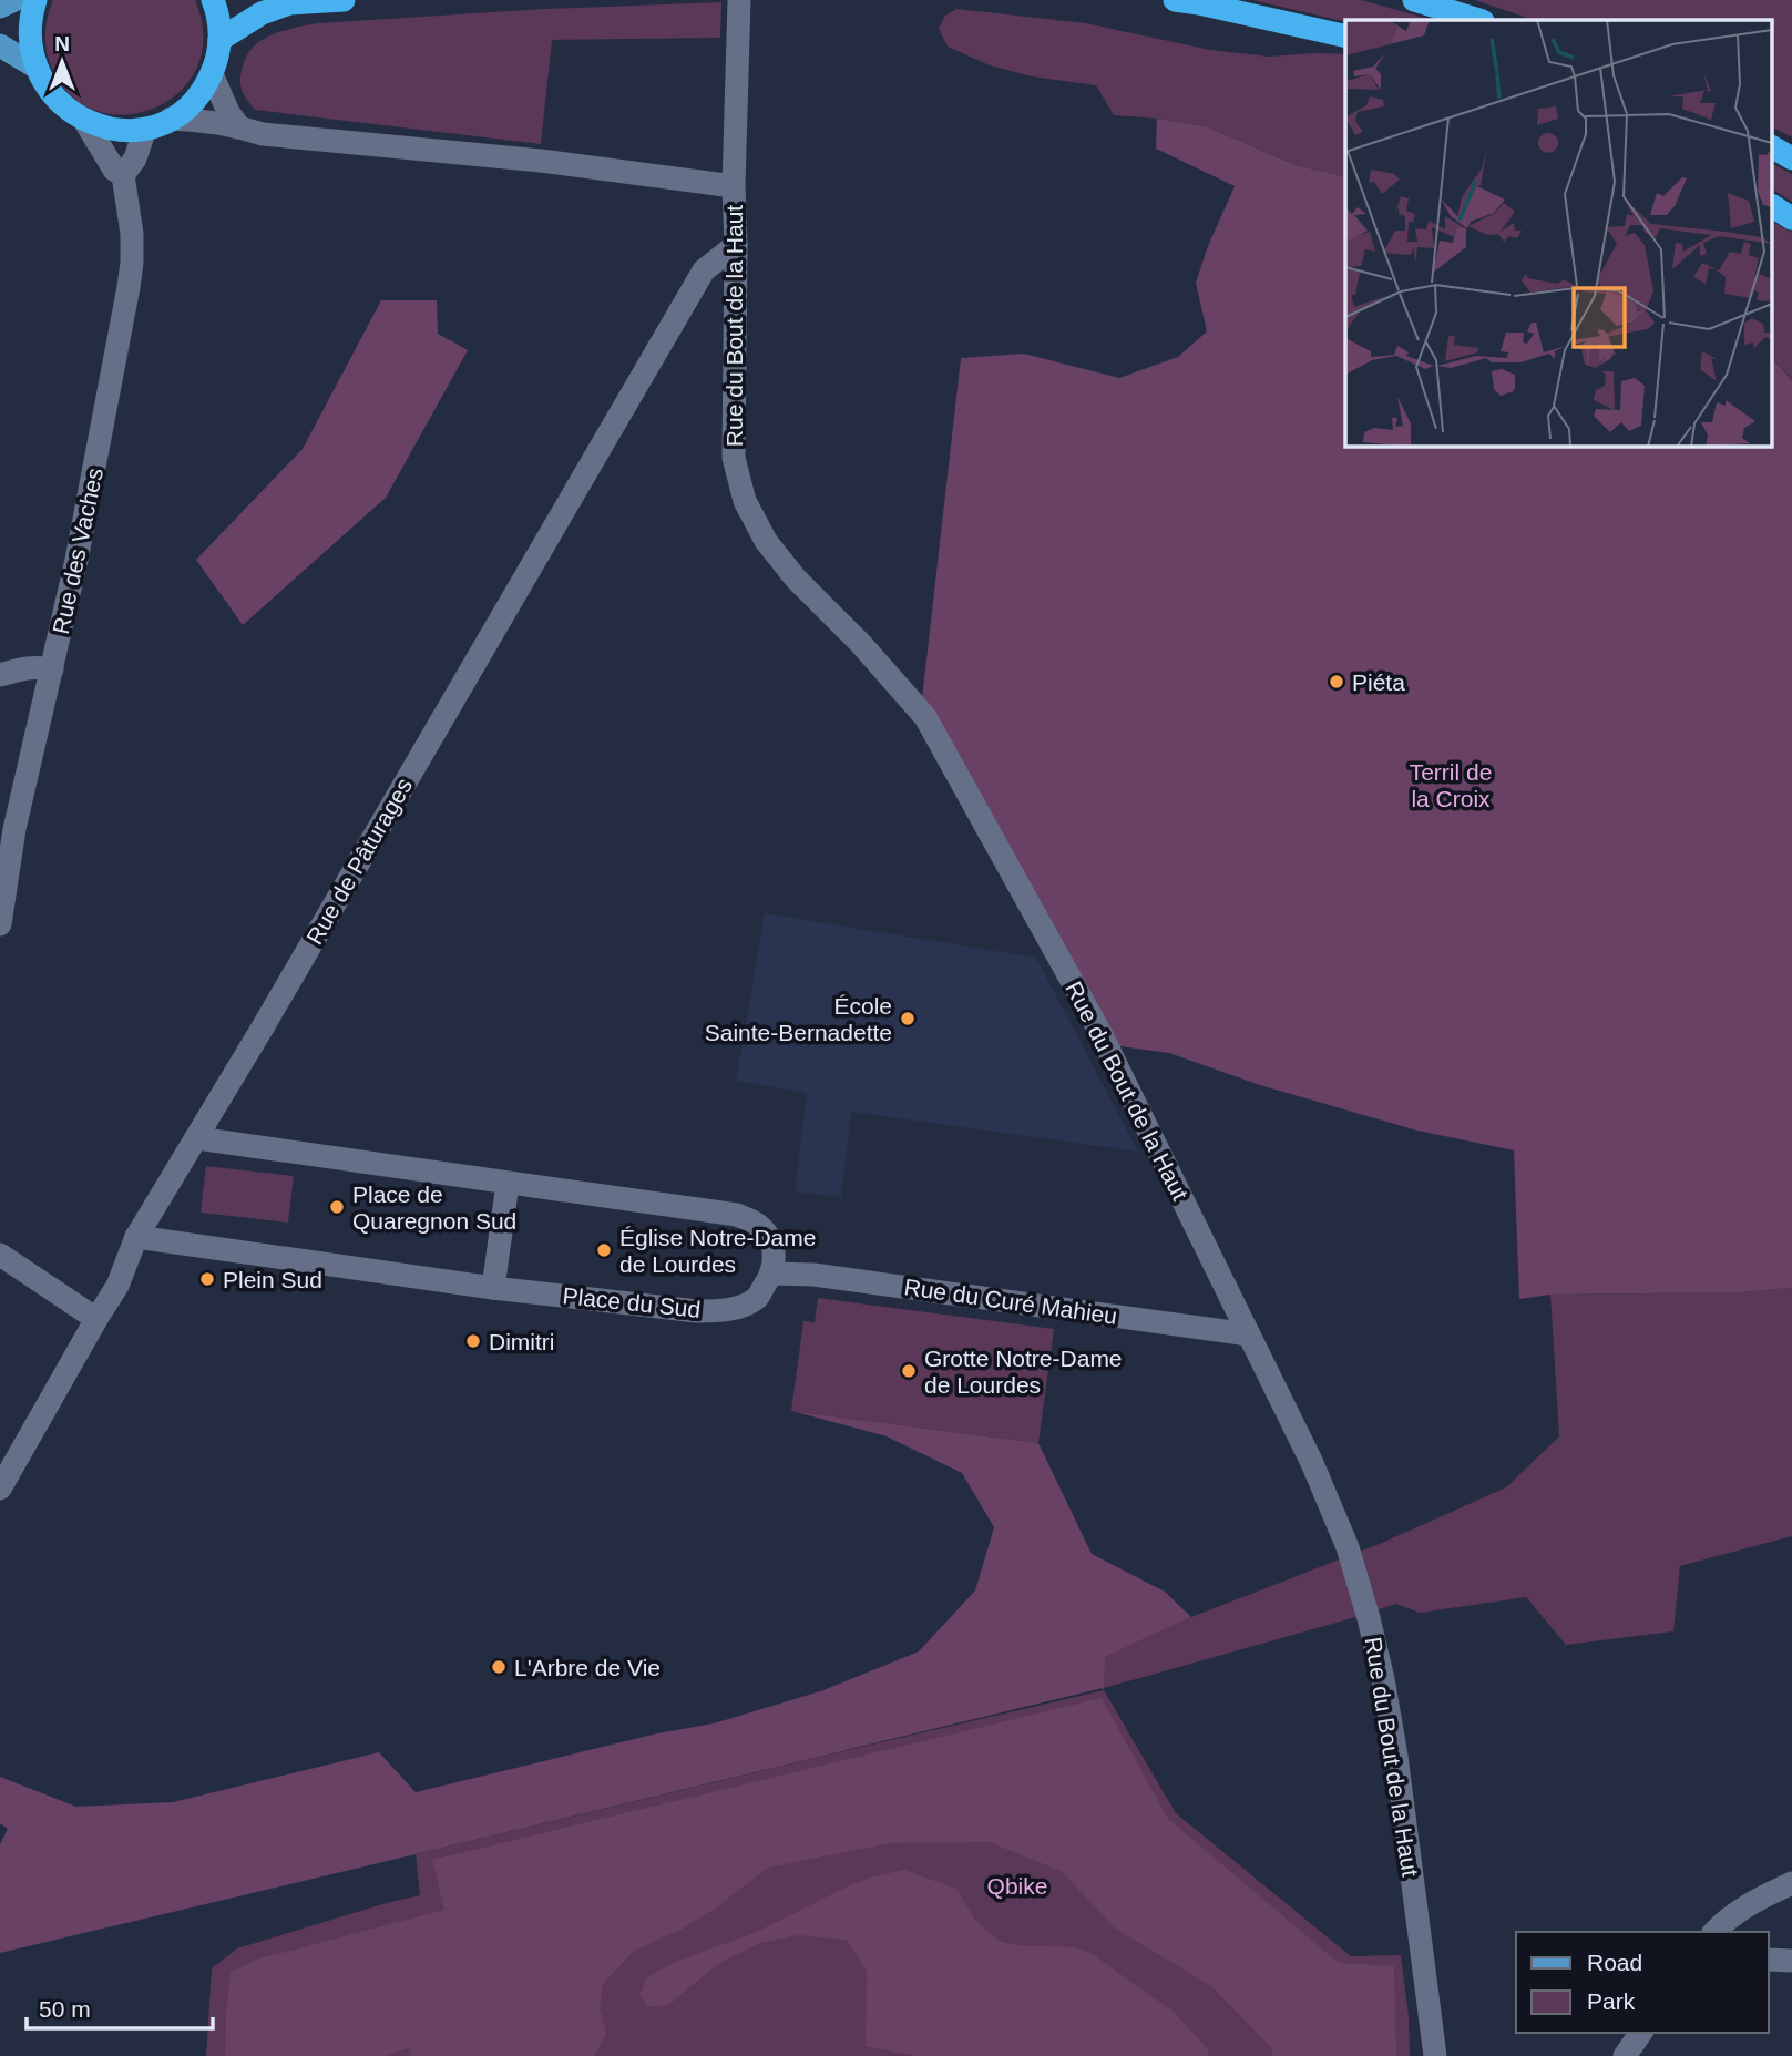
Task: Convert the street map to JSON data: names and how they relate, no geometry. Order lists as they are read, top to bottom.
{
  "streets": {
    "street": [
      "Rue du Bout de la Haut",
      "Rue des Vaches",
      "Rue de Pâturages",
      "Rue du Curé Mahieu",
      "Place du Sud"
    ]
  },
  "crossings": [
    ["Rue du Bout de la Haut", "Rue de Pâturages"],
    ["Rue du Bout de la Haut", "Rue du Curé Mahieu"],
    ["Rue de Pâturages", "Place du Sud"],
    ["Rue du Curé Mahieu", "Place du Sud"]
  ],
  "parks": ["Terril de la Croix", "Qbike"],
  "places": [
    "Piéta",
    "École Sainte-Bernadette",
    "Place de Quaregnon Sud",
    "Église Notre-Dame de Lourdes",
    "Plein Sud",
    "Dimitri",
    "Grotte Notre-Dame de Lourdes",
    "L'Arbre de Vie"
  ],
  "legend": ["Road", "Park"],
  "scale_bar": "50 m",
  "north": "top"
}
